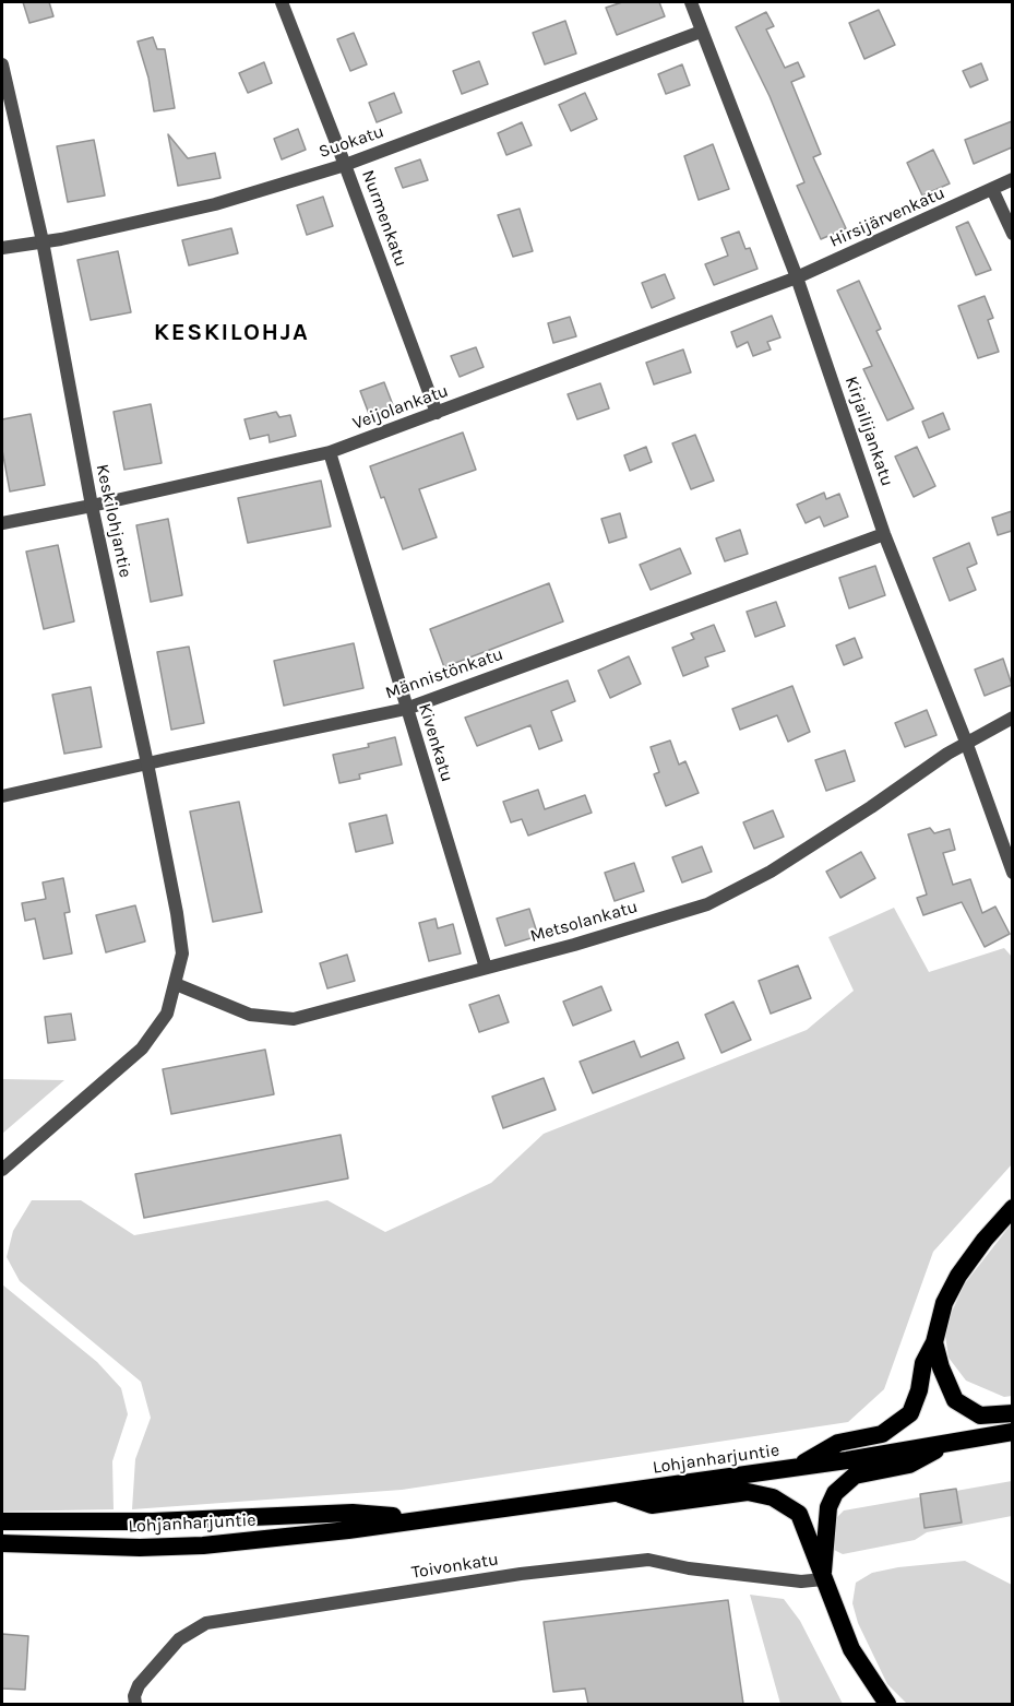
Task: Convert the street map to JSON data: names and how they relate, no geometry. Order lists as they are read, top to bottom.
{
  "streets": {
    "highway": ["Lohjanharjuntie"],
    "street": [
      "Suokatu",
      "Hirsijärvenkatu",
      "Nurmenkatu",
      "Veijolankatu",
      "Kirjailijankatu",
      "Keskilohjantie",
      "Männistönkatu",
      "Kivenkatu",
      "Metsolankatu",
      "Toivonkatu"
    ]
  },
  "crossings": [
    ["Suokatu", "Nurmenkatu"],
    ["Suokatu", "Kirjailijankatu"],
    ["Suokatu", "Keskilohjantie"],
    ["Hirsijärvenkatu", "Veijolankatu"],
    ["Hirsijärvenkatu", "Kirjailijankatu"],
    ["Nurmenkatu", "Veijolankatu"],
    ["Veijolankatu", "Kirjailijankatu"],
    ["Veijolankatu", "Keskilohjantie"],
    ["Veijolankatu", "Kivenkatu"],
    ["Kirjailijankatu", "Männistönkatu"],
    ["Kirjailijankatu", "Metsolankatu"],
    ["Keskilohjantie", "Männistönkatu"],
    ["Keskilohjantie", "Metsolankatu"],
    ["Männistönkatu", "Kivenkatu"],
    ["Kivenkatu", "Metsolankatu"]
  ],
  "districts": ["KESKILOHJA"]
}
